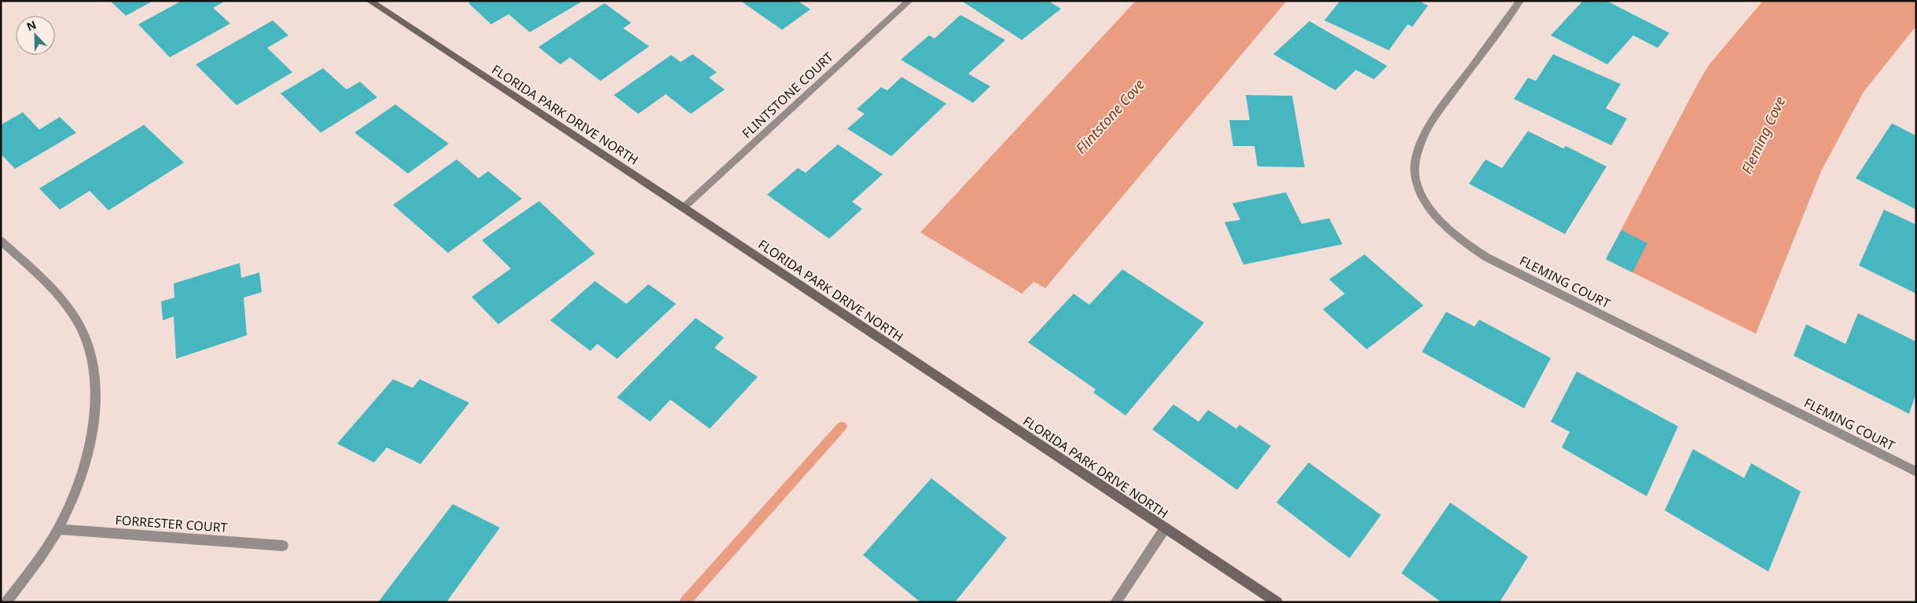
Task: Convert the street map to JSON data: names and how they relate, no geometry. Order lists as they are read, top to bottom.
{
  "streets": {
    "street": [
      "FLINTSTONE COURT",
      "FLORIDA PARK DRIVE NORTH",
      "FLEMING COURT",
      "FORRESTER COURT"
    ]
  },
  "crossings": [
    ["FLINTSTONE COURT", "FLORIDA PARK DRIVE NORTH"]
  ],
  "water": ["Flintstone Cove", "Fleming Cove"],
  "north": "top left"
}
